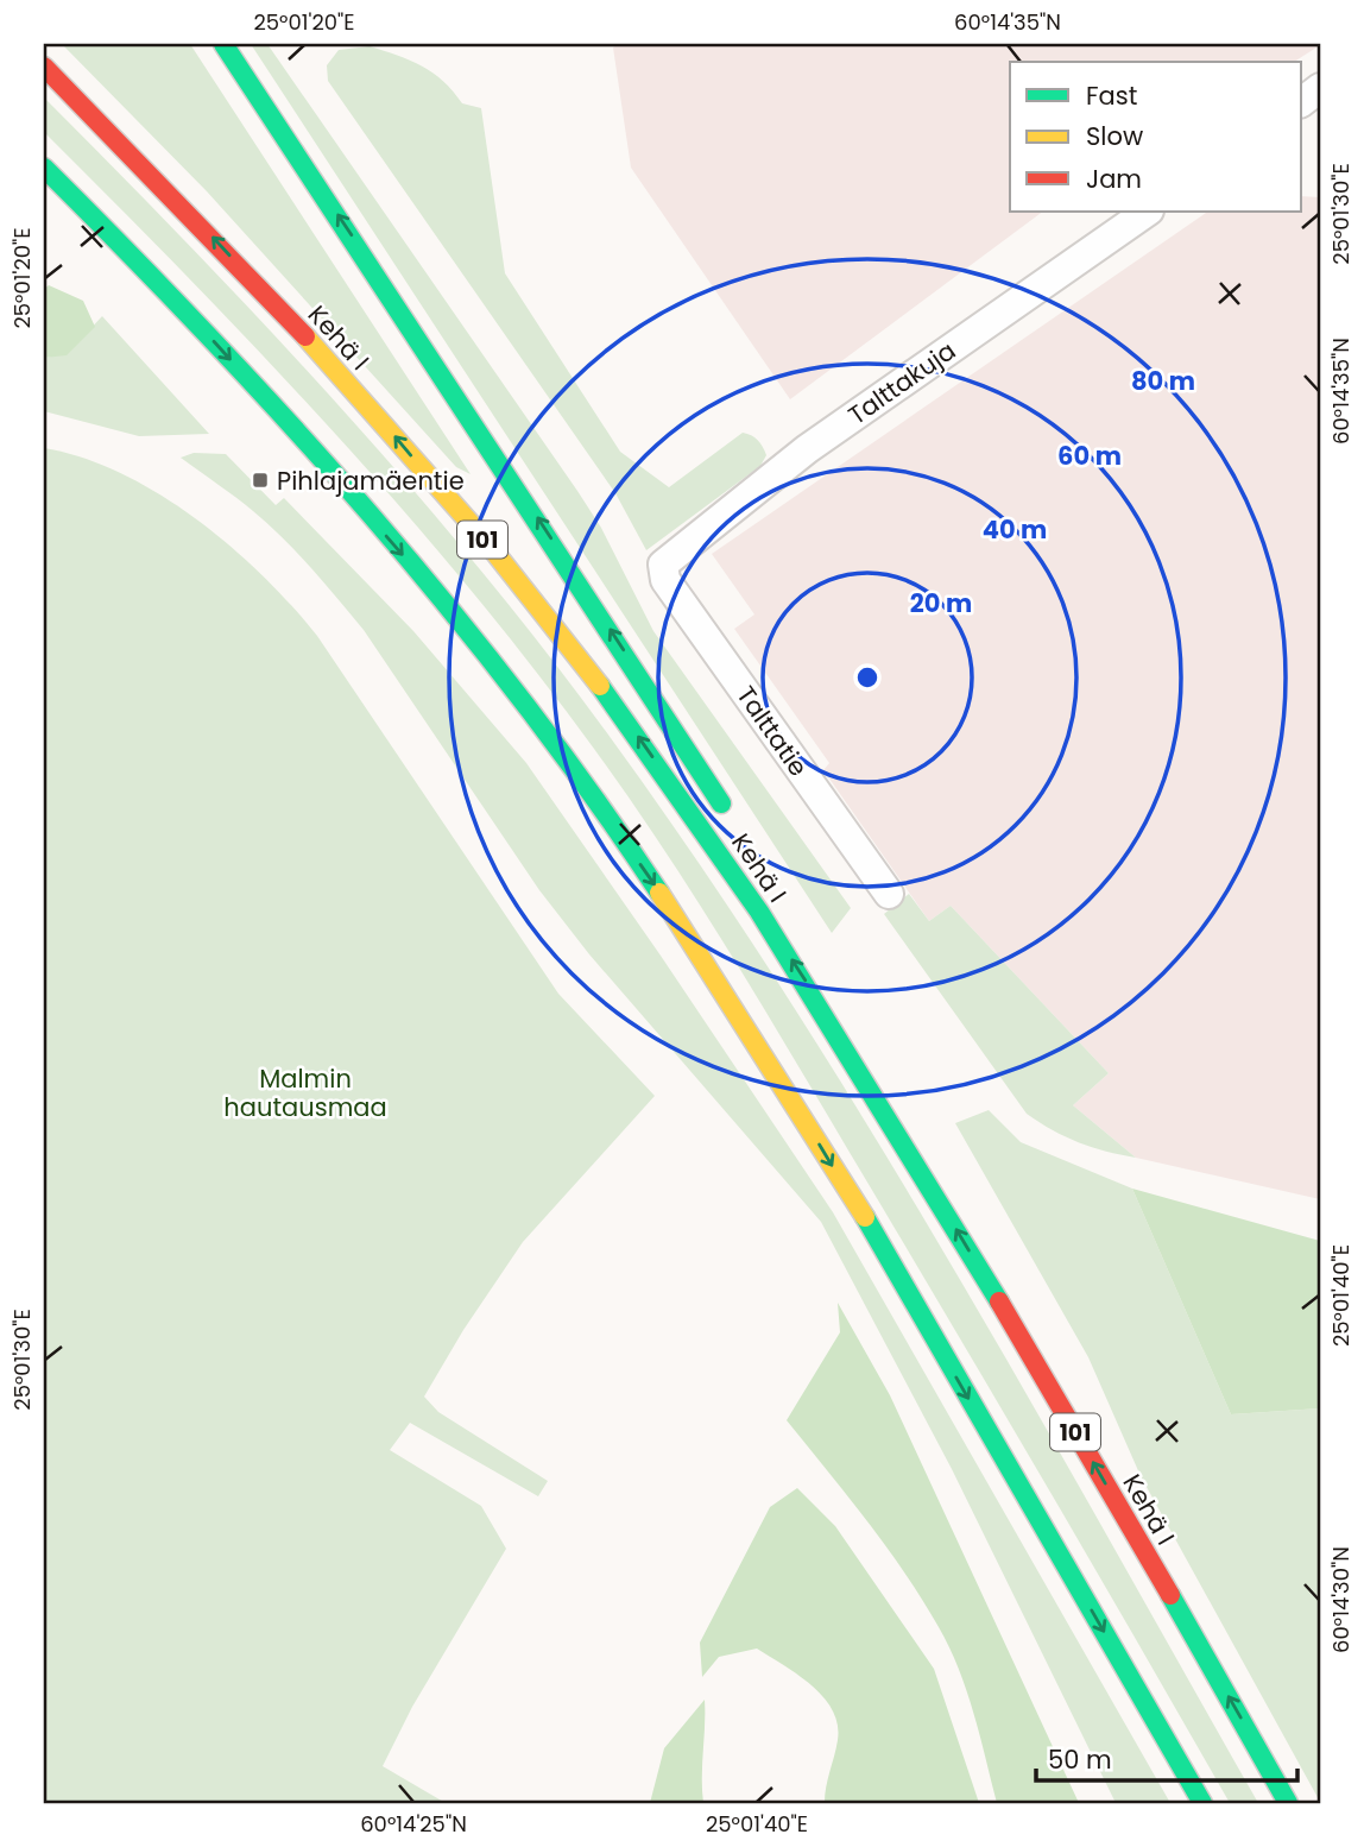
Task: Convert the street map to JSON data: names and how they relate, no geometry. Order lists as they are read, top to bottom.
{
  "streets": {
    "highway": ["Kehä I", "101"],
    "street": ["Talttakuja", "Talttatie"]
  },
  "crossings": [
    ["Talttakuja", "Talttatie"]
  ],
  "parks": ["Malmin hautausmaa"],
  "places": {
    "transit": ["Pihlajamäentie"]
  },
  "legend": ["Fast", "Slow", "Jam"],
  "scale_bar": "50 m",
  "coordinates": [
    "25°01'20\"E",
    "60°14'35\"N",
    "25°01'30\"E",
    "25°01'40\"E",
    "60°14'30\"N",
    "60°14'25\"N"
  ],
  "rings": [
    "80 m",
    "60 m",
    "40 m",
    "20 m"
  ]
}
